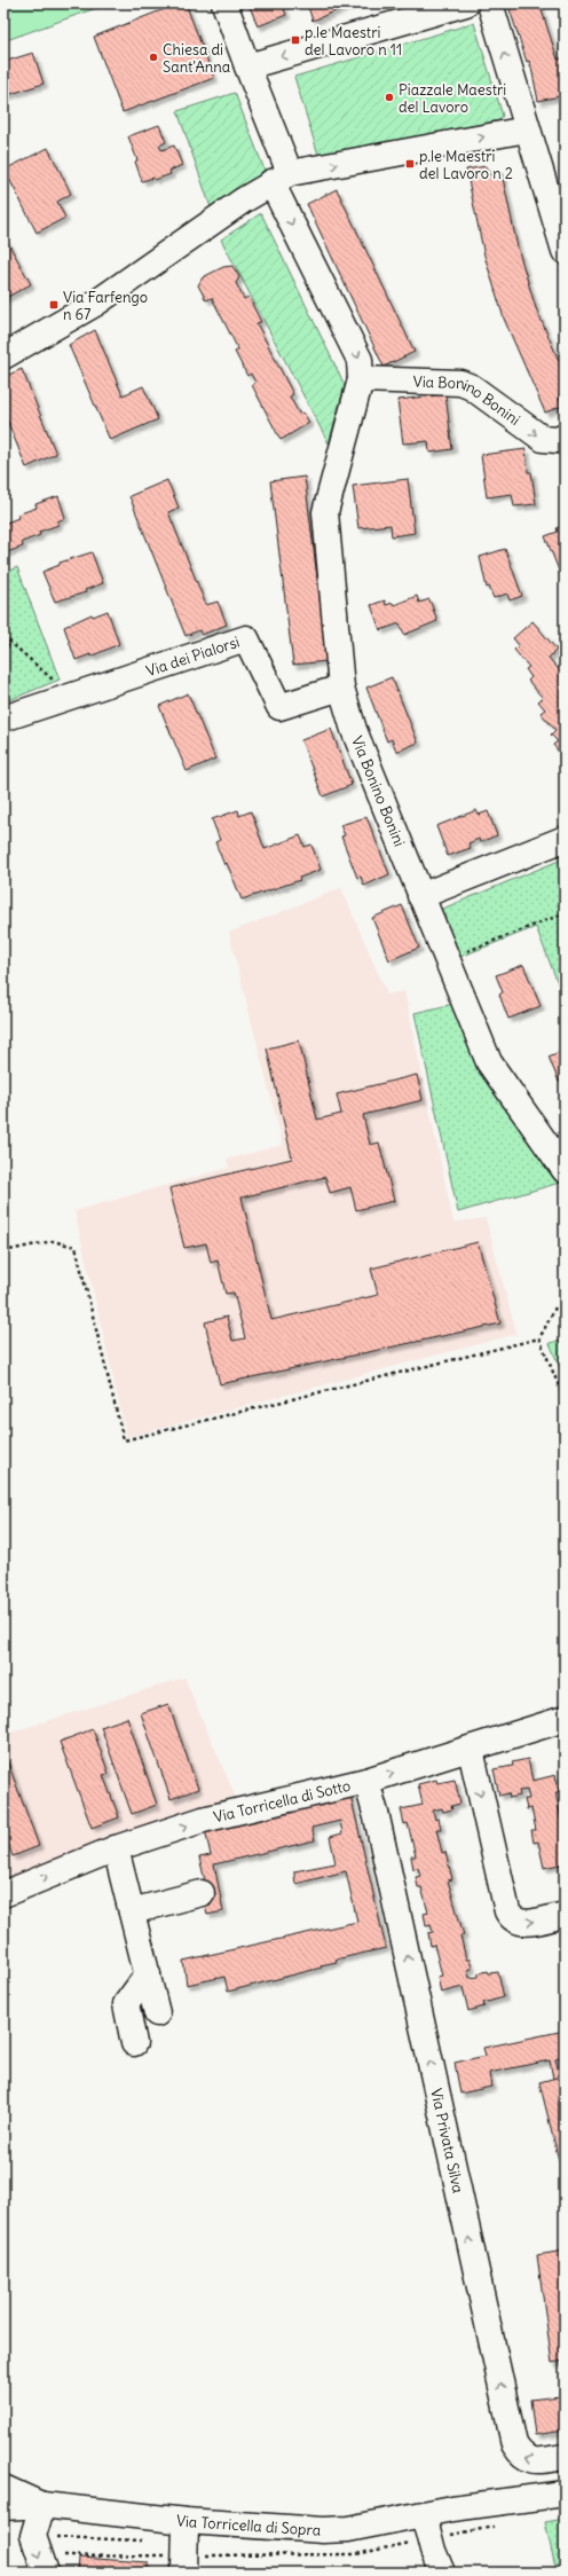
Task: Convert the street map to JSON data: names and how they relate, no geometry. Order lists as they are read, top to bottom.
{
  "streets": {
    "street": [
      "Via Bonino Bonini",
      "Via dei Pialorsi",
      "Via Torricella di Sotto",
      "Via Privata Silva",
      "Via Torricella di Sopra"
    ]
  },
  "crossings": [
    ["Via Bonino Bonini", "Via dei Pialorsi"],
    ["Via Torricella di Sotto", "Via Privata Silva"]
  ],
  "one_way": ["Via Torricella di Sotto", "Via Privata Silva"],
  "places": {
    "transit": ["p.le Maestri del Lavoro n 11", "p.le Maestri del Lavoro n 2", "Via Farfengo n 67"],
    "other": ["Chiesa di Sant'Anna", "Piazzale Maestri del Lavoro"]
  }
}
